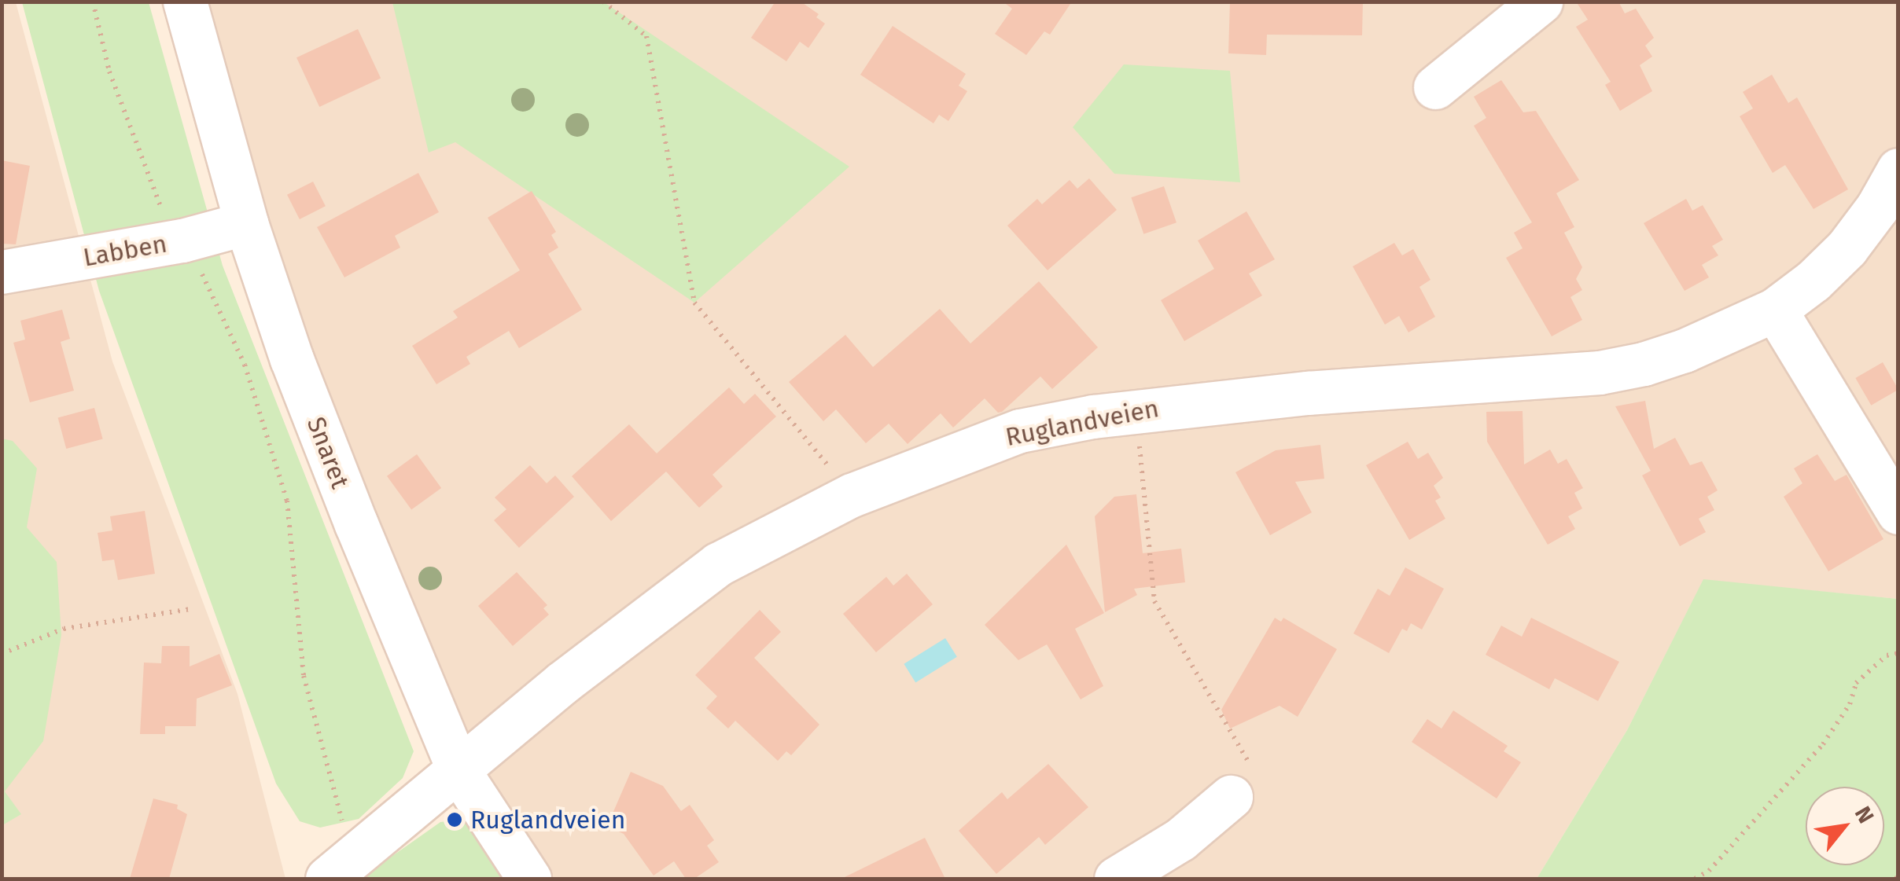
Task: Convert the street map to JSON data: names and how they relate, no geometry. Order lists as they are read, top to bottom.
{
  "streets": {
    "street": ["Labben", "Ruglandveien", "Snaret"]
  },
  "crossings": [
    ["Labben", "Snaret"],
    ["Ruglandveien", "Snaret"]
  ],
  "places": ["Ruglandveien"],
  "north": "top right"
}
